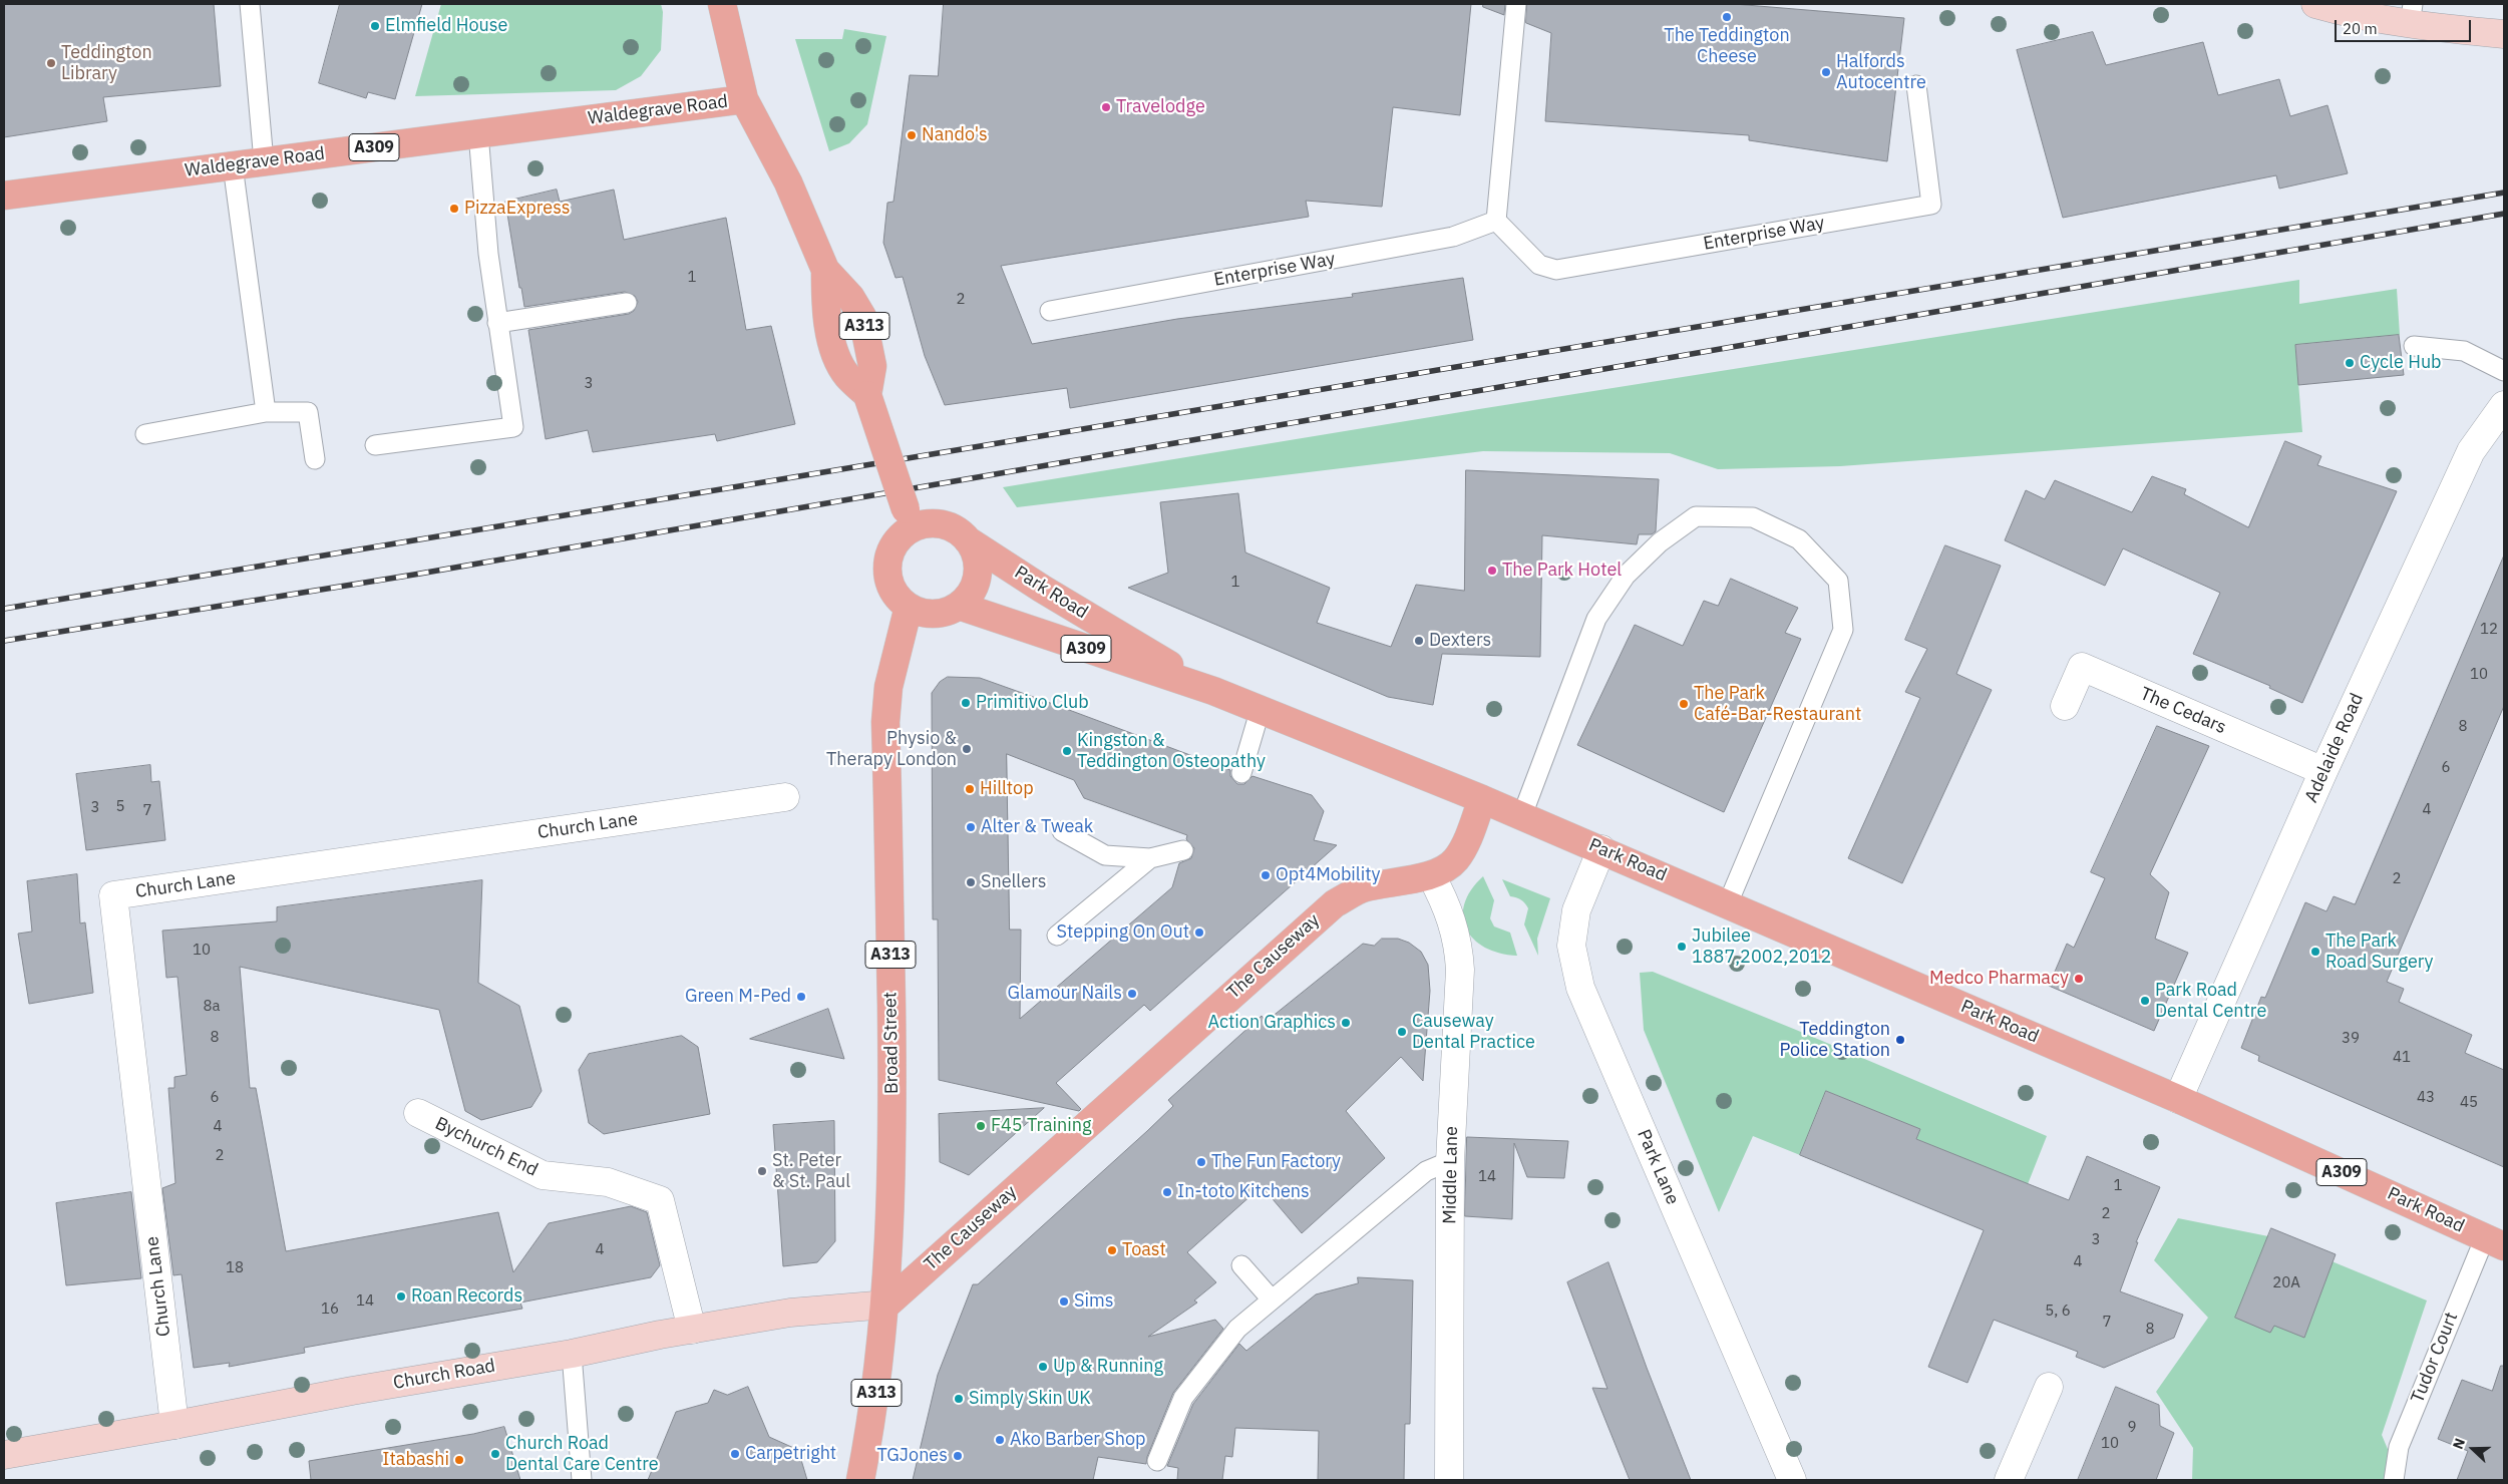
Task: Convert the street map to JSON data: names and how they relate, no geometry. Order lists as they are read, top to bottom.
{
  "streets": {
    "main road": [
      "Waldegrave Road",
      "A309",
      "A313",
      "Park Road",
      "The Causeway",
      "Broad Street",
      "Church Road"
    ],
    "street": [
      "The Cedars",
      "Adelaide Road",
      "Church Lane",
      "Bychurch End",
      "Park Lane",
      "Middle Lane"
    ],
    "lane": ["Enterprise Way", "Tudor Court"]
  },
  "crossings": [
    ["Waldegrave Road", "A313"],
    ["A313", "Park Road"],
    ["A313", "Broad Street"],
    ["Park Road", "Adelaide Road"],
    ["Park Road", "The Causeway"],
    ["Park Road", "Broad Street"],
    ["Park Road", "Park Lane"],
    ["Park Road", "Tudor Court"],
    ["The Cedars", "Adelaide Road"],
    ["Church Lane", "Church Road"],
    ["The Causeway", "Broad Street"],
    ["The Causeway", "Middle Lane"],
    ["The Causeway", "Church Road"],
    ["Broad Street", "Church Road"],
    ["Bychurch End", "Church Road"]
  ],
  "places": [
    "The Teddington Cheese",
    "Elmfield House",
    "Teddington Library",
    "Halfords Autocentre",
    "Travelodge",
    "Nando's",
    "PizzaExpress",
    "Cycle Hub",
    "The Park Hotel",
    "Dexters",
    "Primitivo Club",
    "The Park Café-Bar-Restaurant",
    "Physio & Therapy London",
    "Kingston & Teddington Osteopathy",
    "Hilltop",
    "Alter & Tweak",
    "Opt4Mobility",
    "Snellers",
    "Stepping On Out",
    "Jubilee 1887,2002,2012",
    "The Park Road Surgery",
    "Medco Pharmacy",
    "Glamour Nails",
    "Green M-Ped",
    "Park Road Dental Centre",
    "Action Graphics",
    "Causeway Dental Practice",
    "Teddington Police Station",
    "F45 Training",
    "The Fun Factory",
    "St. Peter & St. Paul",
    "In-toto Kitchens",
    "Toast",
    "Roan Records",
    "Sims",
    "Up & Running",
    "Simply Skin UK",
    "Ako Barber Shop",
    "Church Road Dental Care Centre",
    "Carpetright",
    "TGJones",
    "Itabashi"
  ],
  "house_numbers": [
    "1",
    "2",
    "3",
    "1",
    "12",
    "10",
    "8",
    "6",
    "5",
    "3",
    "4",
    "7",
    "2",
    "10",
    "8a",
    "8",
    "39",
    "41",
    "6",
    "43",
    "45",
    "4",
    "2",
    "14",
    "1",
    "2",
    "3",
    "4",
    "4",
    "18",
    "20A",
    "14",
    "16",
    "5, 6",
    "7",
    "8",
    "9",
    "10"
  ],
  "scale_bar": "20 m",
  "north": "left"
}
